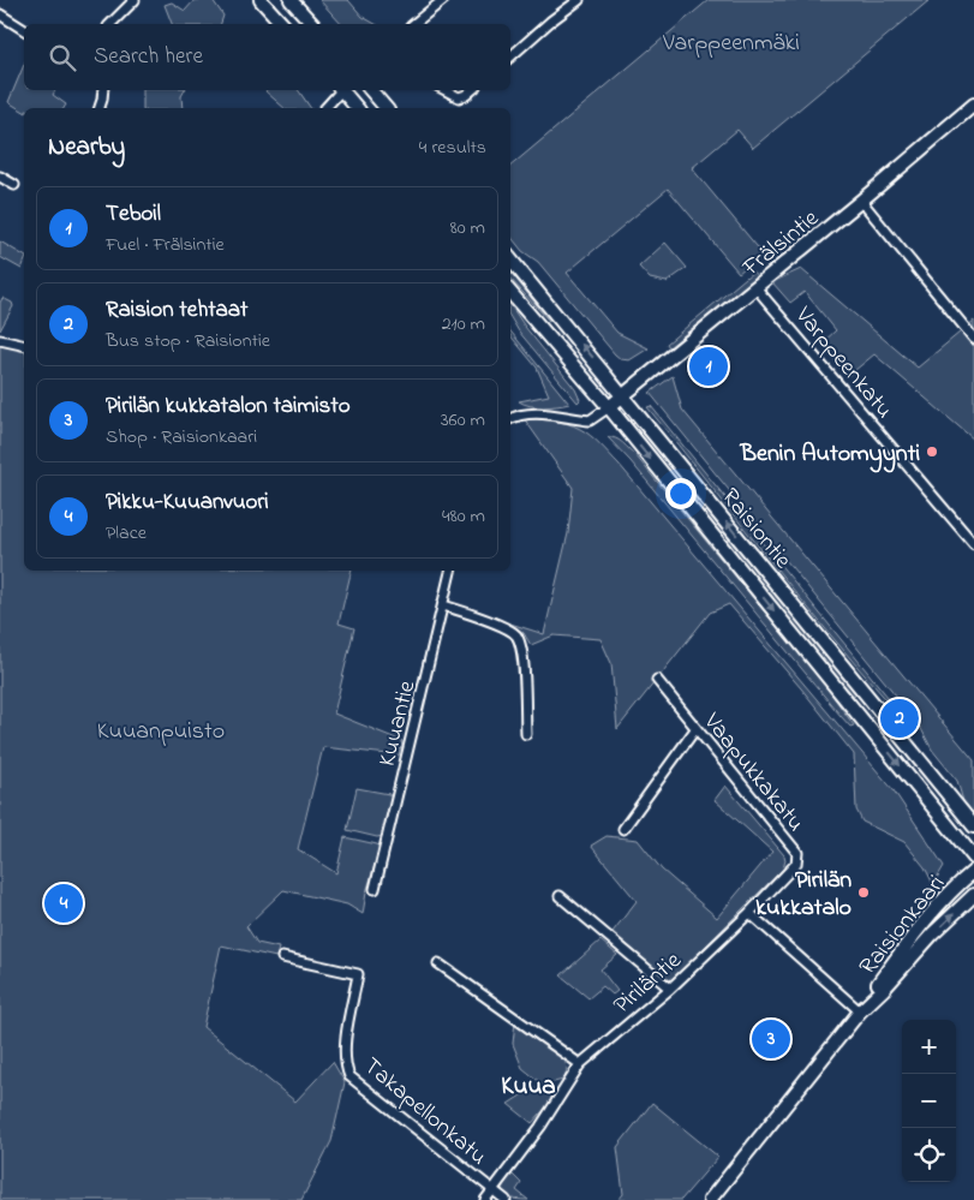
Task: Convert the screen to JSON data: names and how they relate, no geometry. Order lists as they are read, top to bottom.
{
  "streets": {
    "main road": ["Frälsintie", "Raisiontie", "Raisionkaari"],
    "street": [
      "Varppeenkatu",
      "Kuuantie",
      "Vaapukkakatu",
      "Piriläntie",
      "Takapellonkatu"
    ]
  },
  "crossings": [
    ["Frälsintie", "Varppeenkatu"],
    ["Frälsintie", "Raisiontie"],
    ["Vaapukkakatu", "Piriläntie"],
    ["Piriläntie", "Takapellonkatu"]
  ],
  "districts": ["Kuua"],
  "parks": ["Varppeenmäki", "Kuuanpuisto"],
  "places": ["Benin Automyynti", "Pirilän kukkatalo"],
  "page": {
    "search": "Search here",
    "heading": ["Nearby", "4 results"],
    "list": [
      {
        "mark": "1",
        "name": "Teboil",
        "note": "Fuel · Frälsintie",
        "value": "80 m"
      },
      {
        "mark": "2",
        "name": "Raision tehtaat",
        "note": "Bus stop · Raisiontie",
        "value": "210 m"
      },
      {
        "mark": "3",
        "name": "Pirilän kukkatalon taimisto",
        "note": "Shop · Raisionkaari",
        "value": "360 m"
      },
      {
        "mark": "4",
        "name": "Pikku-Kuuanvuori",
        "note": "Place",
        "value": "480 m"
      }
    ],
    "pins": [
      "1",
      "2",
      "4",
      "3"
    ],
    "map_buttons": ["+", "−"]
  }
}
